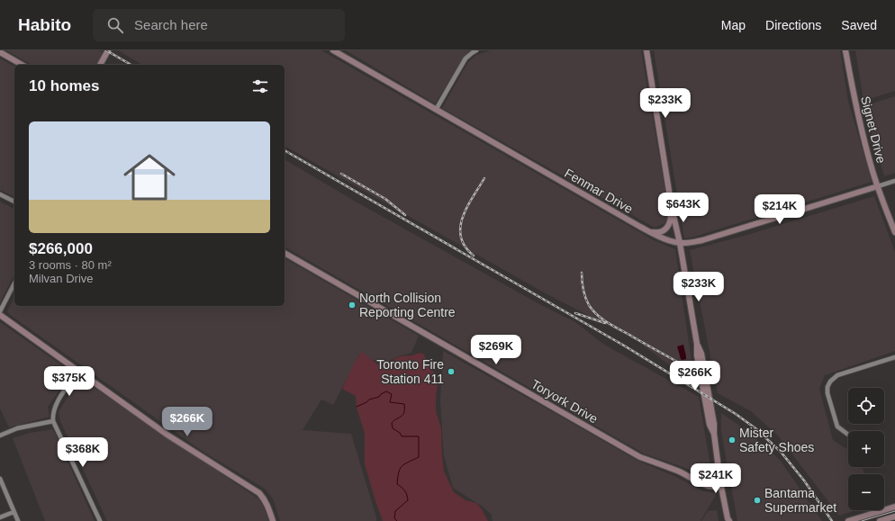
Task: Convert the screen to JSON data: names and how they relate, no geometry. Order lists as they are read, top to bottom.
{
  "streets": {
    "street": ["Signet Drive", "Fenmar Drive", "Toryork Drive"]
  },
  "crossings": [
    ["Signet Drive", "Fenmar Drive"]
  ],
  "places": [
    "North Collision Reporting Centre",
    "Toronto Fire Station 411",
    "Mister Safety Shoes",
    "Bantama Supermarket"
  ],
  "page": {
    "header": "Habito",
    "search": "Search here",
    "nav": ["Map", "Directions", "Saved"],
    "heading": "10 homes",
    "price": [
      "$233K",
      "$643K",
      "$214K",
      "$233K",
      "$269K",
      "$266K",
      "$375K",
      "$266K",
      "$368K",
      "$241K"
    ],
    "list": [
      {
        "name": "$266,000",
        "note": "3 rooms · 80 m² · Milvan Drive"
      }
    ],
    "map_buttons": ["+", "−"]
  }
}
